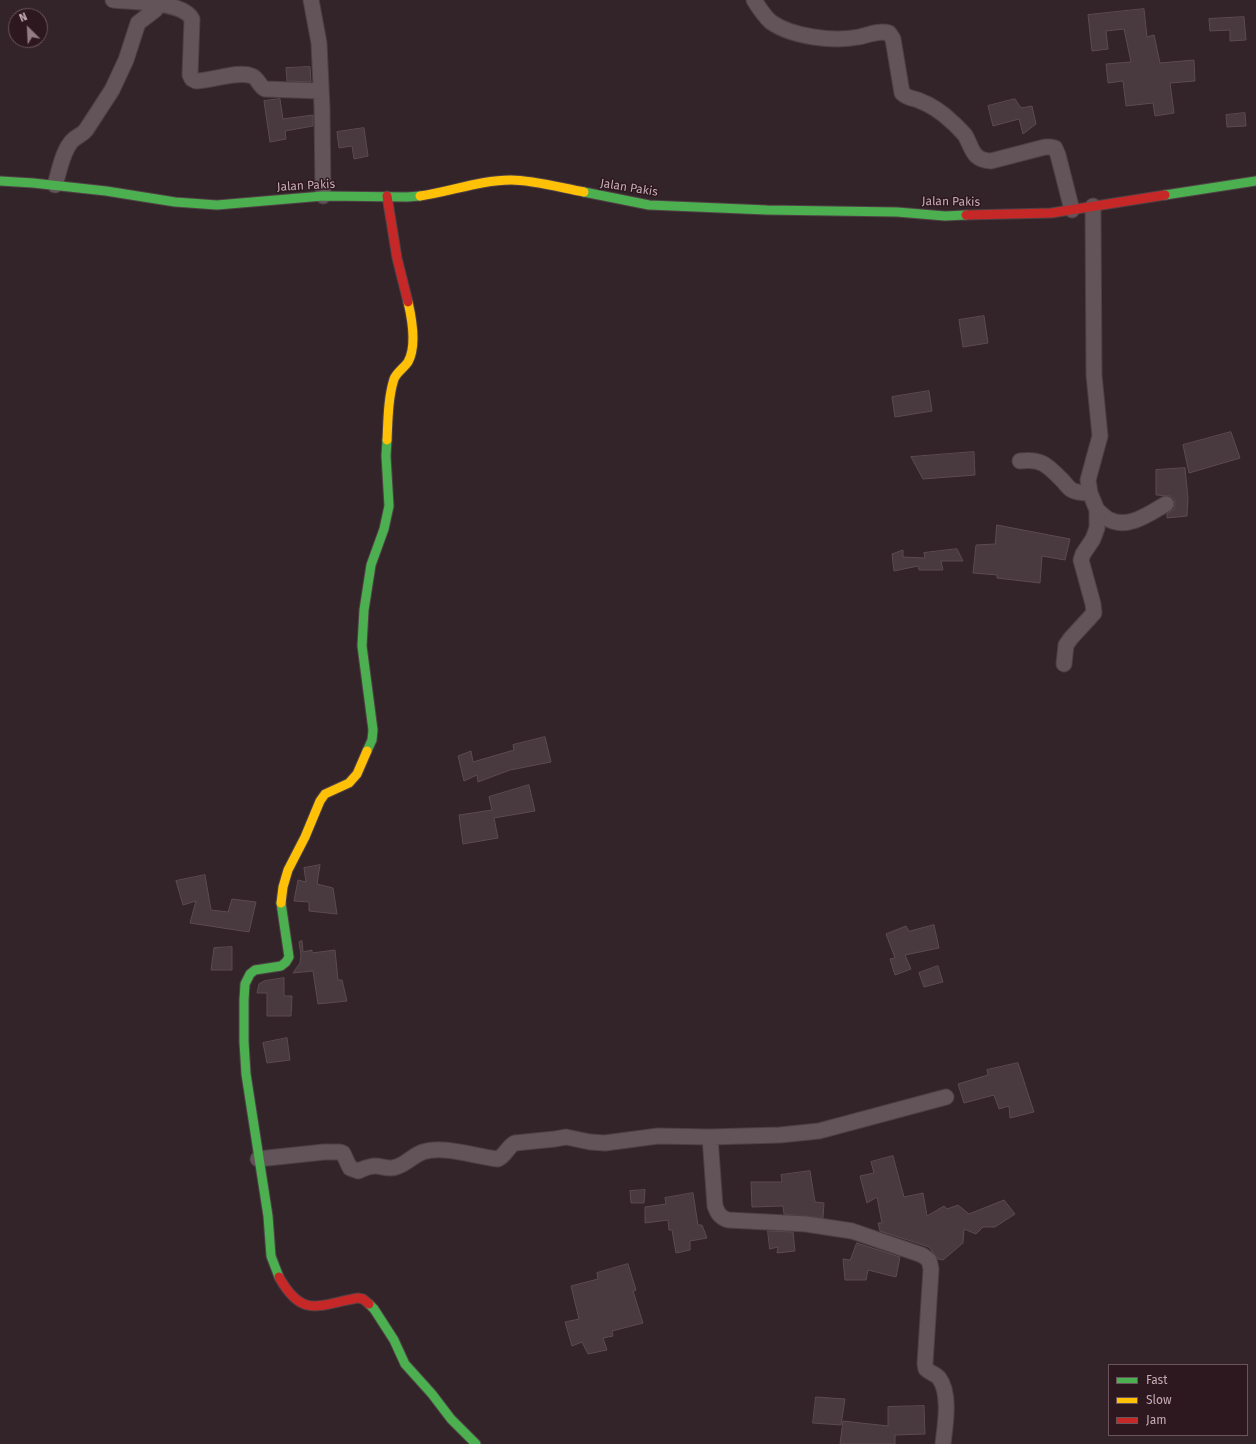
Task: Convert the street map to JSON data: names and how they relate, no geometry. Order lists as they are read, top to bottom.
{
  "streets": {
    "street": ["Jalan Pakis"]
  },
  "legend": ["Fast", "Slow", "Jam"],
  "north": "top left"
}
